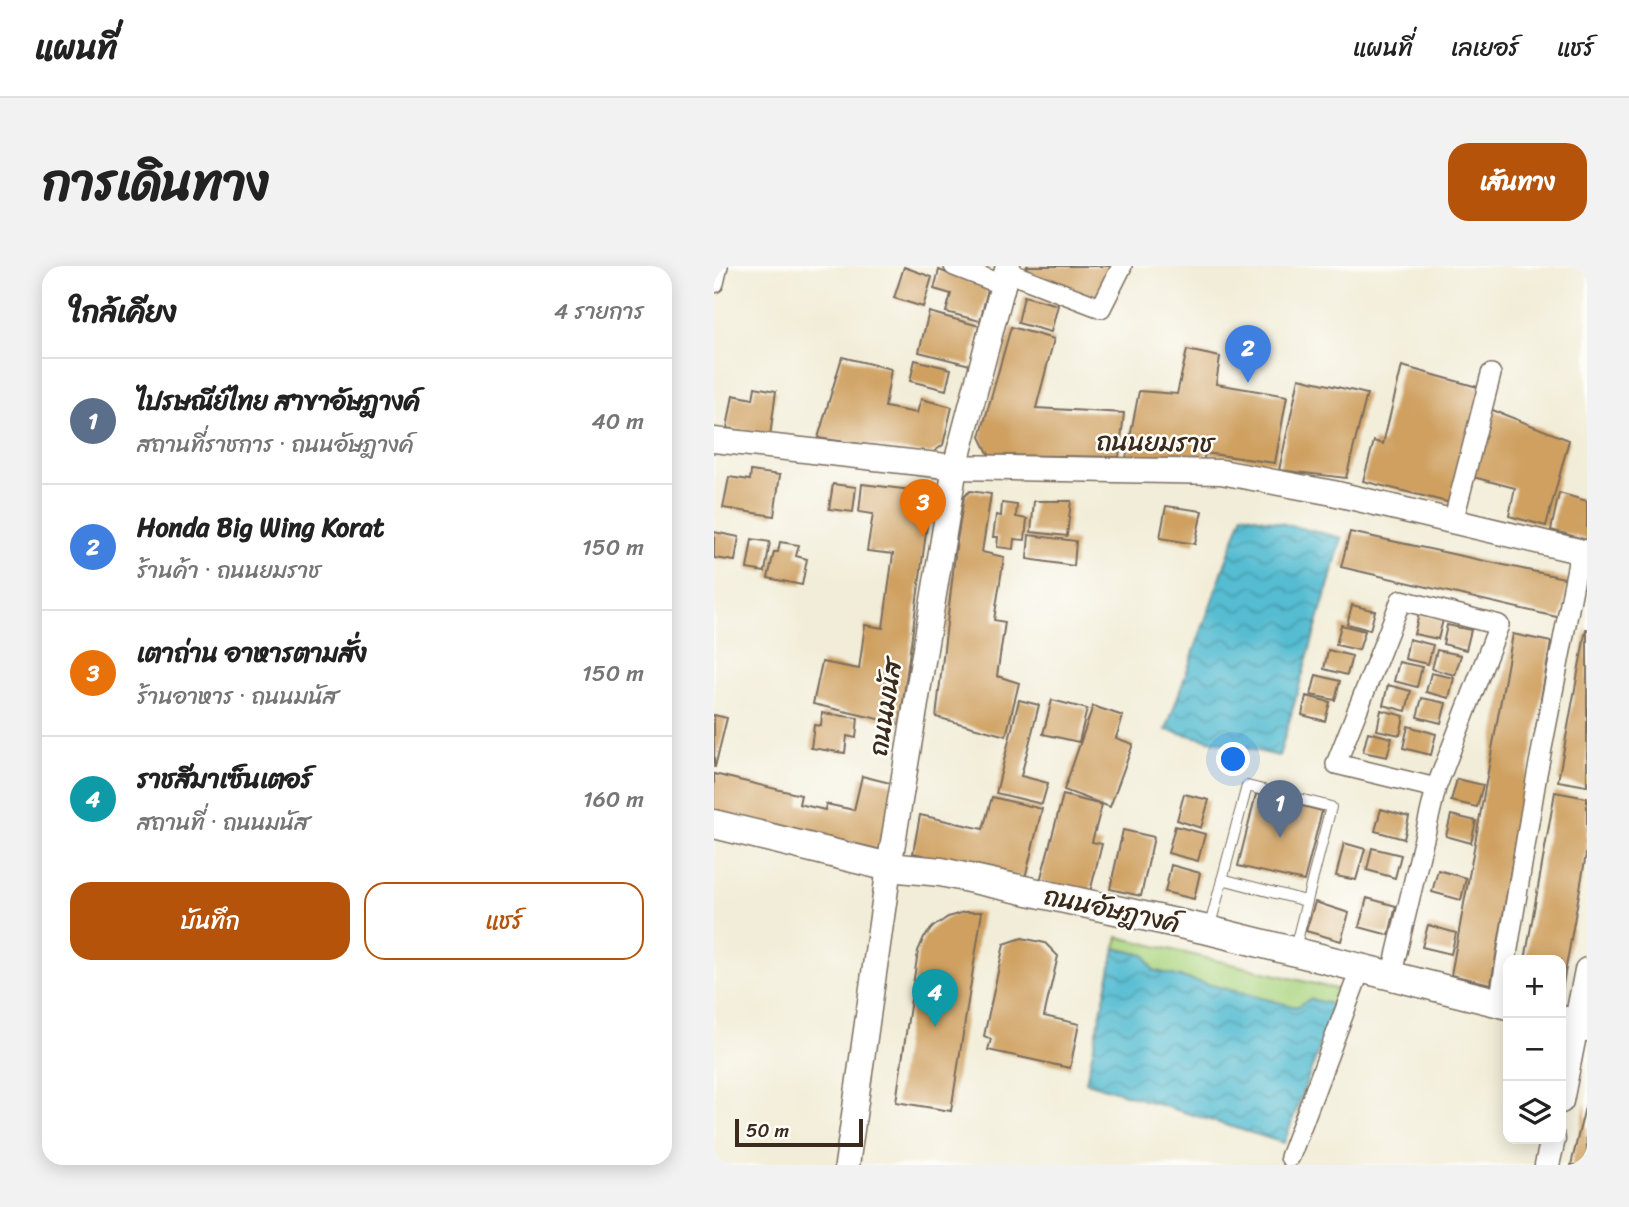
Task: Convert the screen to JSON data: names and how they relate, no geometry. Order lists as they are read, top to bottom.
{
  "streets": {
    "main road": ["ถนนอัษฎางค์"],
    "street": ["ถนนยมราช", "ถนนมนัส"]
  },
  "crossings": [
    ["ถนนยมราช", "ถนนมนัส"],
    ["ถนนมนัส", "ถนนอัษฎางค์"]
  ],
  "scale_bar": "50 m",
  "page": {
    "header": "แผนที่",
    "nav": ["แผนที่", "เลเยอร์", "แชร์"],
    "title": "การเดินทาง",
    "buttons": [
      "เส้นทาง",
      ["บันทึก", "แชร์"]
    ],
    "heading": ["ใกล้เคียง", "4 รายการ"],
    "pins": [
      "2",
      "3",
      "1",
      "4"
    ],
    "list": [
      {
        "mark": "1",
        "name": "ไปรษณีย์ไทย สาขาอัษฎางค์",
        "note": "สถานที่ราชการ · ถนนอัษฎางค์",
        "value": "40 m"
      },
      {
        "mark": "2",
        "name": "Honda Big Wing Korat",
        "note": "ร้านค้า · ถนนยมราช",
        "value": "150 m"
      },
      {
        "mark": "3",
        "name": "เตาถ่าน อาหารตามสั่ง",
        "note": "ร้านอาหาร · ถนนมนัส",
        "value": "150 m"
      },
      {
        "mark": "4",
        "name": "ราชสีมาเซ็นเตอร์",
        "note": "สถานที่ · ถนนมนัส",
        "value": "160 m"
      }
    ],
    "map_buttons": ["+", "−"],
    "scale": "50 m"
  }
}
